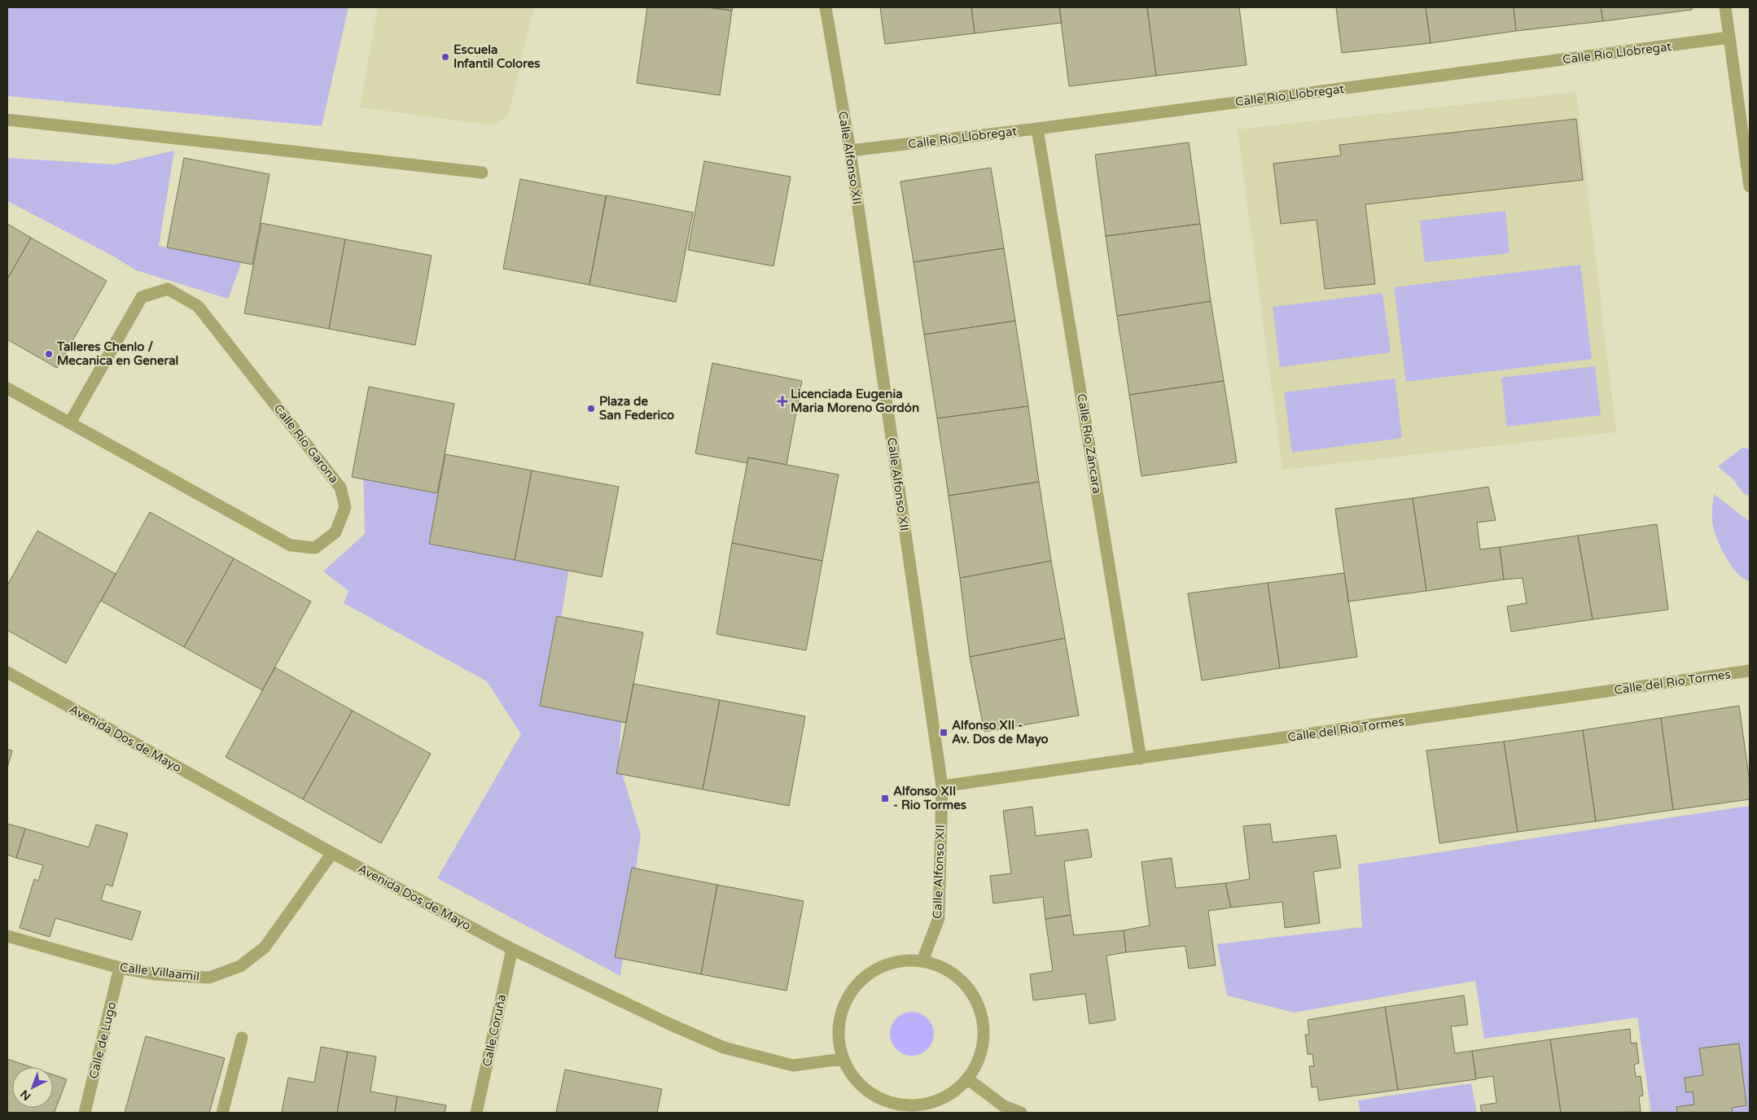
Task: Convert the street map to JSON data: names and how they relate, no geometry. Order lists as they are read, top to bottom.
{
  "streets": {
    "street": [
      "Calle Río Llobregat",
      "Calle Alfonso XII",
      "Calle Río Garona",
      "Calle Río Záncara",
      "Calle del Río Tormes",
      "Avenida Dos de Mayo",
      "Calle Villaamil",
      "Calle Coruña",
      "Calle de Lugo"
    ]
  },
  "crossings": [
    ["Calle Río Llobregat", "Calle Alfonso XII"],
    ["Calle Río Llobregat", "Calle Río Záncara"],
    ["Calle Alfonso XII", "Calle del Río Tormes"],
    ["Calle Río Záncara", "Calle del Río Tormes"],
    ["Avenida Dos de Mayo", "Calle Villaamil"],
    ["Avenida Dos de Mayo", "Calle Coruña"],
    ["Calle Villaamil", "Calle de Lugo"]
  ],
  "places": {
    "other": ["Escuela Infantil Colores", "Talleres Chenlo / Mecanica en General", "Plaza de San Federico"],
    "health": ["Licenciada Eugenia Maria Moreno Gordón"],
    "transit": ["Alfonso XII - Av. Dos de Mayo", "Alfonso XII - Rio Tormes"]
  },
  "north": "bottom left"
}
